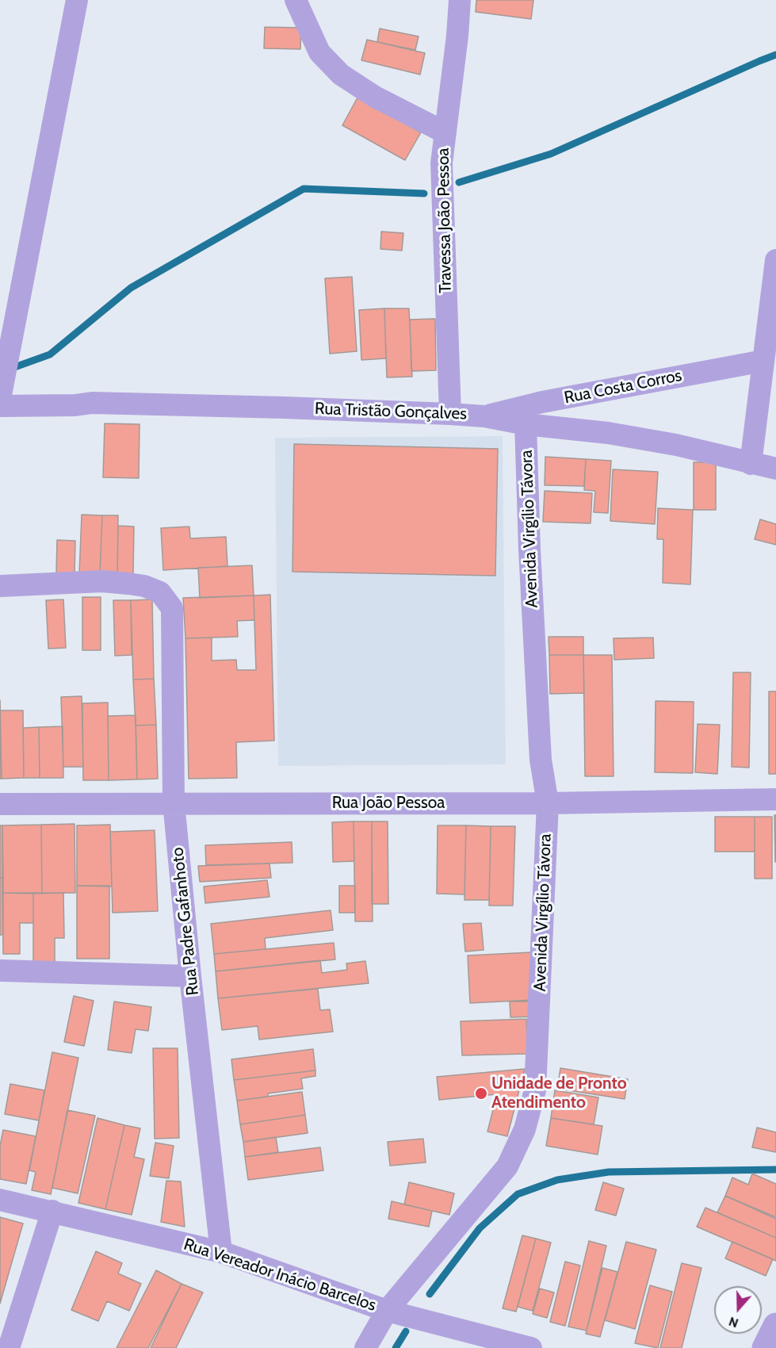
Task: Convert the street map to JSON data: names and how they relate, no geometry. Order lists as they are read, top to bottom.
{
  "streets": {
    "street": [
      "Travessa João Pessoa",
      "Rua Costa Corros",
      "Rua Tristão Gonçalves",
      "Avenida Virgílio Távora",
      "Rua João Pessoa",
      "Rua Padre Gafanhoto",
      "Rua Vereador Inácio Barcelos"
    ]
  },
  "crossings": [
    ["Travessa João Pessoa", "Rua Tristão Gonçalves"],
    ["Rua Costa Corros", "Rua Tristão Gonçalves"],
    ["Rua Tristão Gonçalves", "Avenida Virgílio Távora"],
    ["Avenida Virgílio Távora", "Rua João Pessoa"],
    ["Avenida Virgílio Távora", "Rua Vereador Inácio Barcelos"],
    ["Rua João Pessoa", "Rua Padre Gafanhoto"],
    ["Rua Padre Gafanhoto", "Rua Vereador Inácio Barcelos"]
  ],
  "places": ["Unidade de Pronto Atendimento"],
  "north": "bottom"
}
